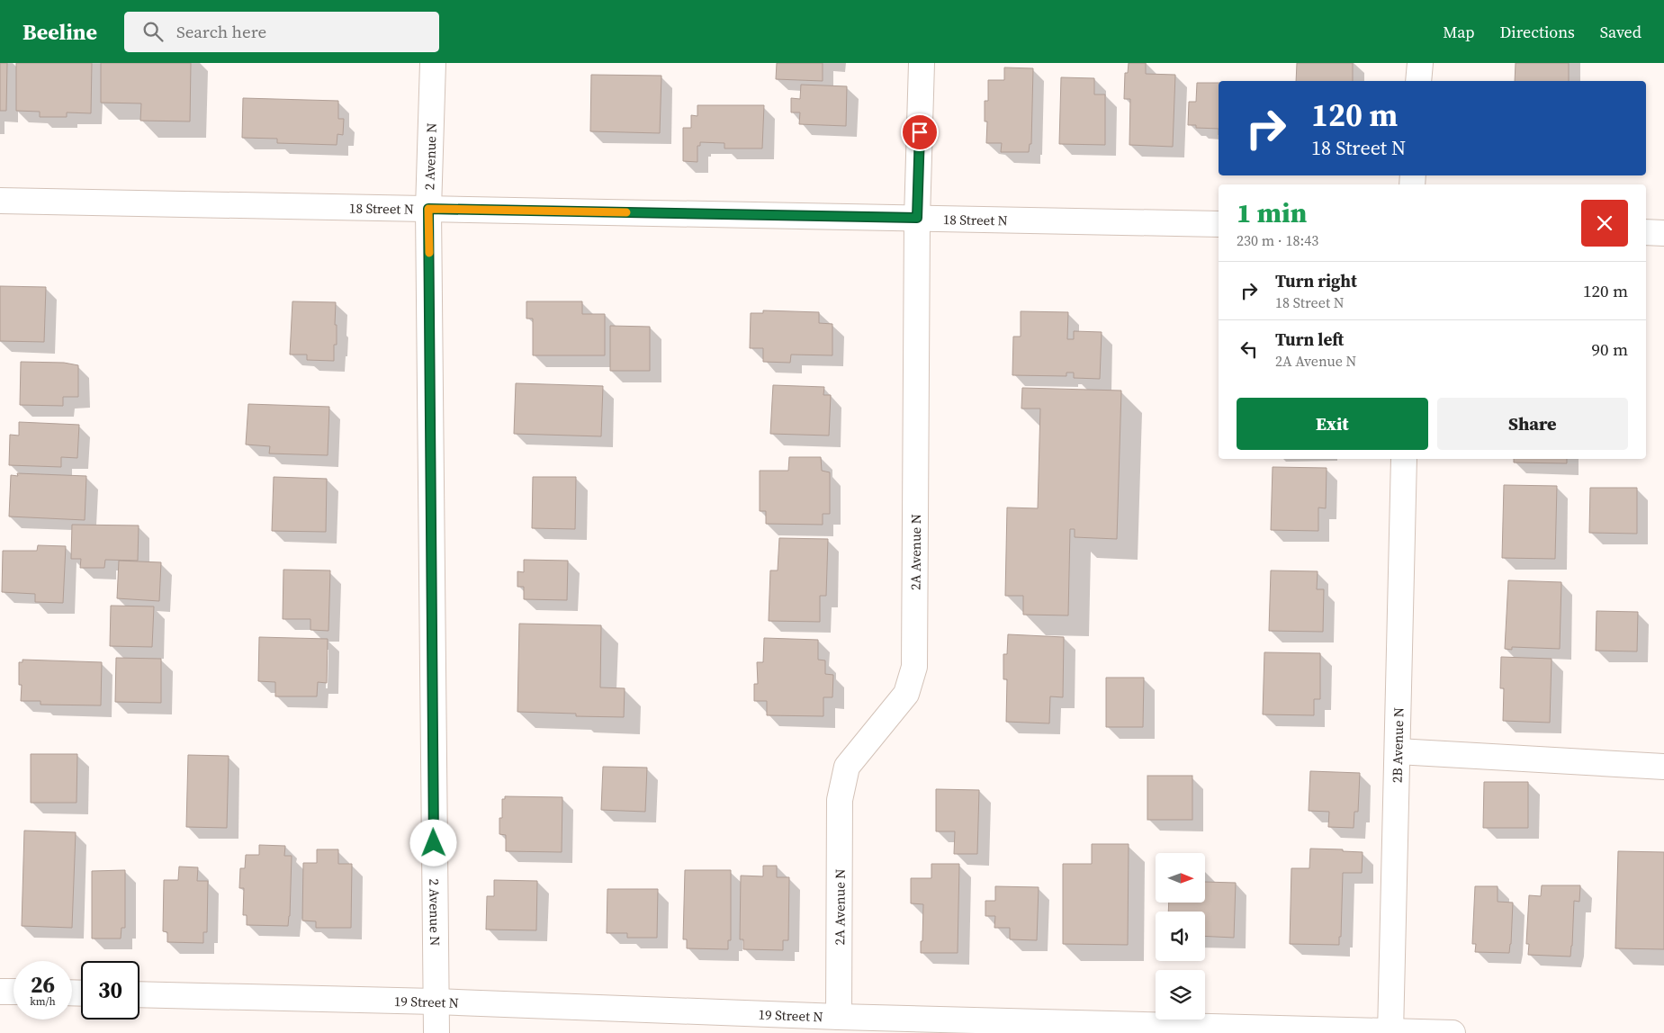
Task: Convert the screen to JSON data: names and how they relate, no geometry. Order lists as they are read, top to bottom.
{
  "streets": {
    "street": [
      "2 Avenue N",
      "18 Street N",
      "2A Avenue N",
      "2B Avenue N",
      "19 Street N"
    ]
  },
  "crossings": [
    ["2 Avenue N", "18 Street N"],
    ["2 Avenue N", "19 Street N"],
    ["18 Street N", "2A Avenue N"],
    ["2A Avenue N", "19 Street N"],
    ["2B Avenue N", "19 Street N"]
  ],
  "north": "right",
  "page": {
    "header": "Beeline",
    "search": "Search here",
    "nav": ["Map", "Directions", "Saved"],
    "turn": ["120 m", "18 Street N"],
    "heading": ["1 min", "230 m · 18:43"],
    "list": [
      {
        "name": "Turn right",
        "note": "18 Street N",
        "value": "120 m"
      },
      {
        "name": "Turn left",
        "note": "2A Avenue N",
        "value": "90 m"
      }
    ],
    "buttons": ["Exit", "Share"],
    "speed": "26 km/h",
    "limit": "30"
  }
}
